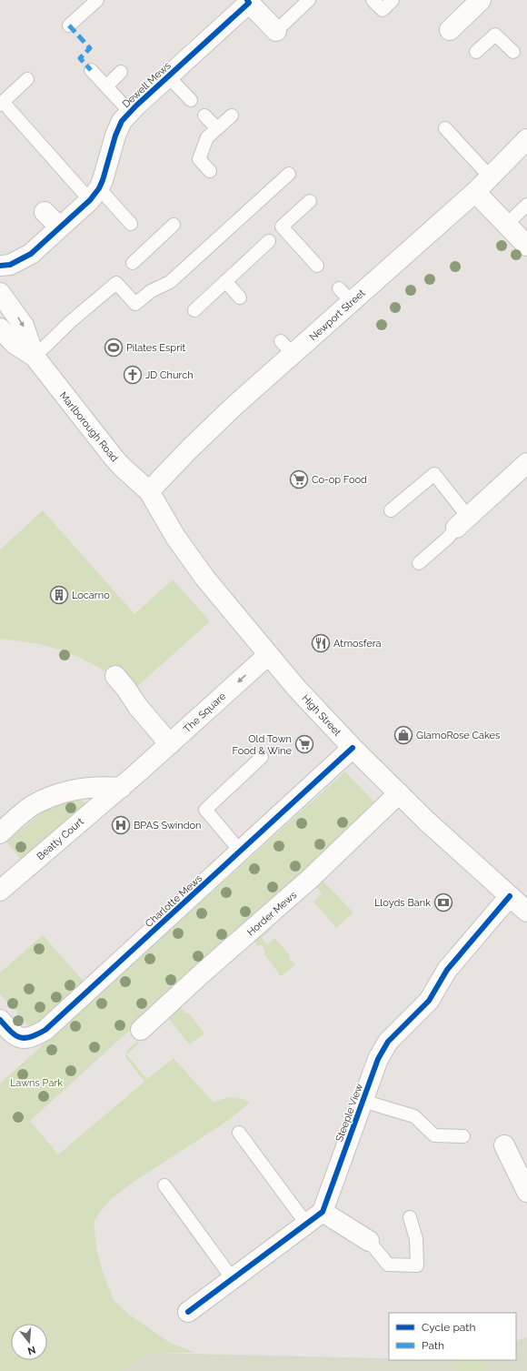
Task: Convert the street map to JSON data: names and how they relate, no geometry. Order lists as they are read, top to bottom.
{
  "streets": {
    "street": [
      "Dewell Mews",
      "Newport Street",
      "Marlborough Road",
      "The Square",
      "High Street",
      "Beatty Court",
      "Charlotte Mews",
      "Horder Mews",
      "Steeple View"
    ]
  },
  "crossings": [
    ["Newport Street", "Marlborough Road"],
    ["Newport Street", "High Street"],
    ["Marlborough Road", "High Street"],
    ["The Square", "High Street"],
    ["The Square", "Beatty Court"],
    ["High Street", "Charlotte Mews"],
    ["High Street", "Horder Mews"],
    ["High Street", "Steeple View"]
  ],
  "one_way": ["The Square"],
  "parks": ["Lawns Park"],
  "places": {
    "sports": ["Pilates Esprit"],
    "church": ["JD Church"],
    "supermarket": ["Co-op Food", "Old Town Food & Wine"],
    "building": ["Locarno"],
    "restaurant": ["Atmosfera"],
    "shop": ["GlamoRose Cakes"],
    "hospital": ["BPAS Swindon"],
    "bank": ["Lloyds Bank"]
  },
  "legend": ["Cycle path", "Path"],
  "north": "bottom"
}
